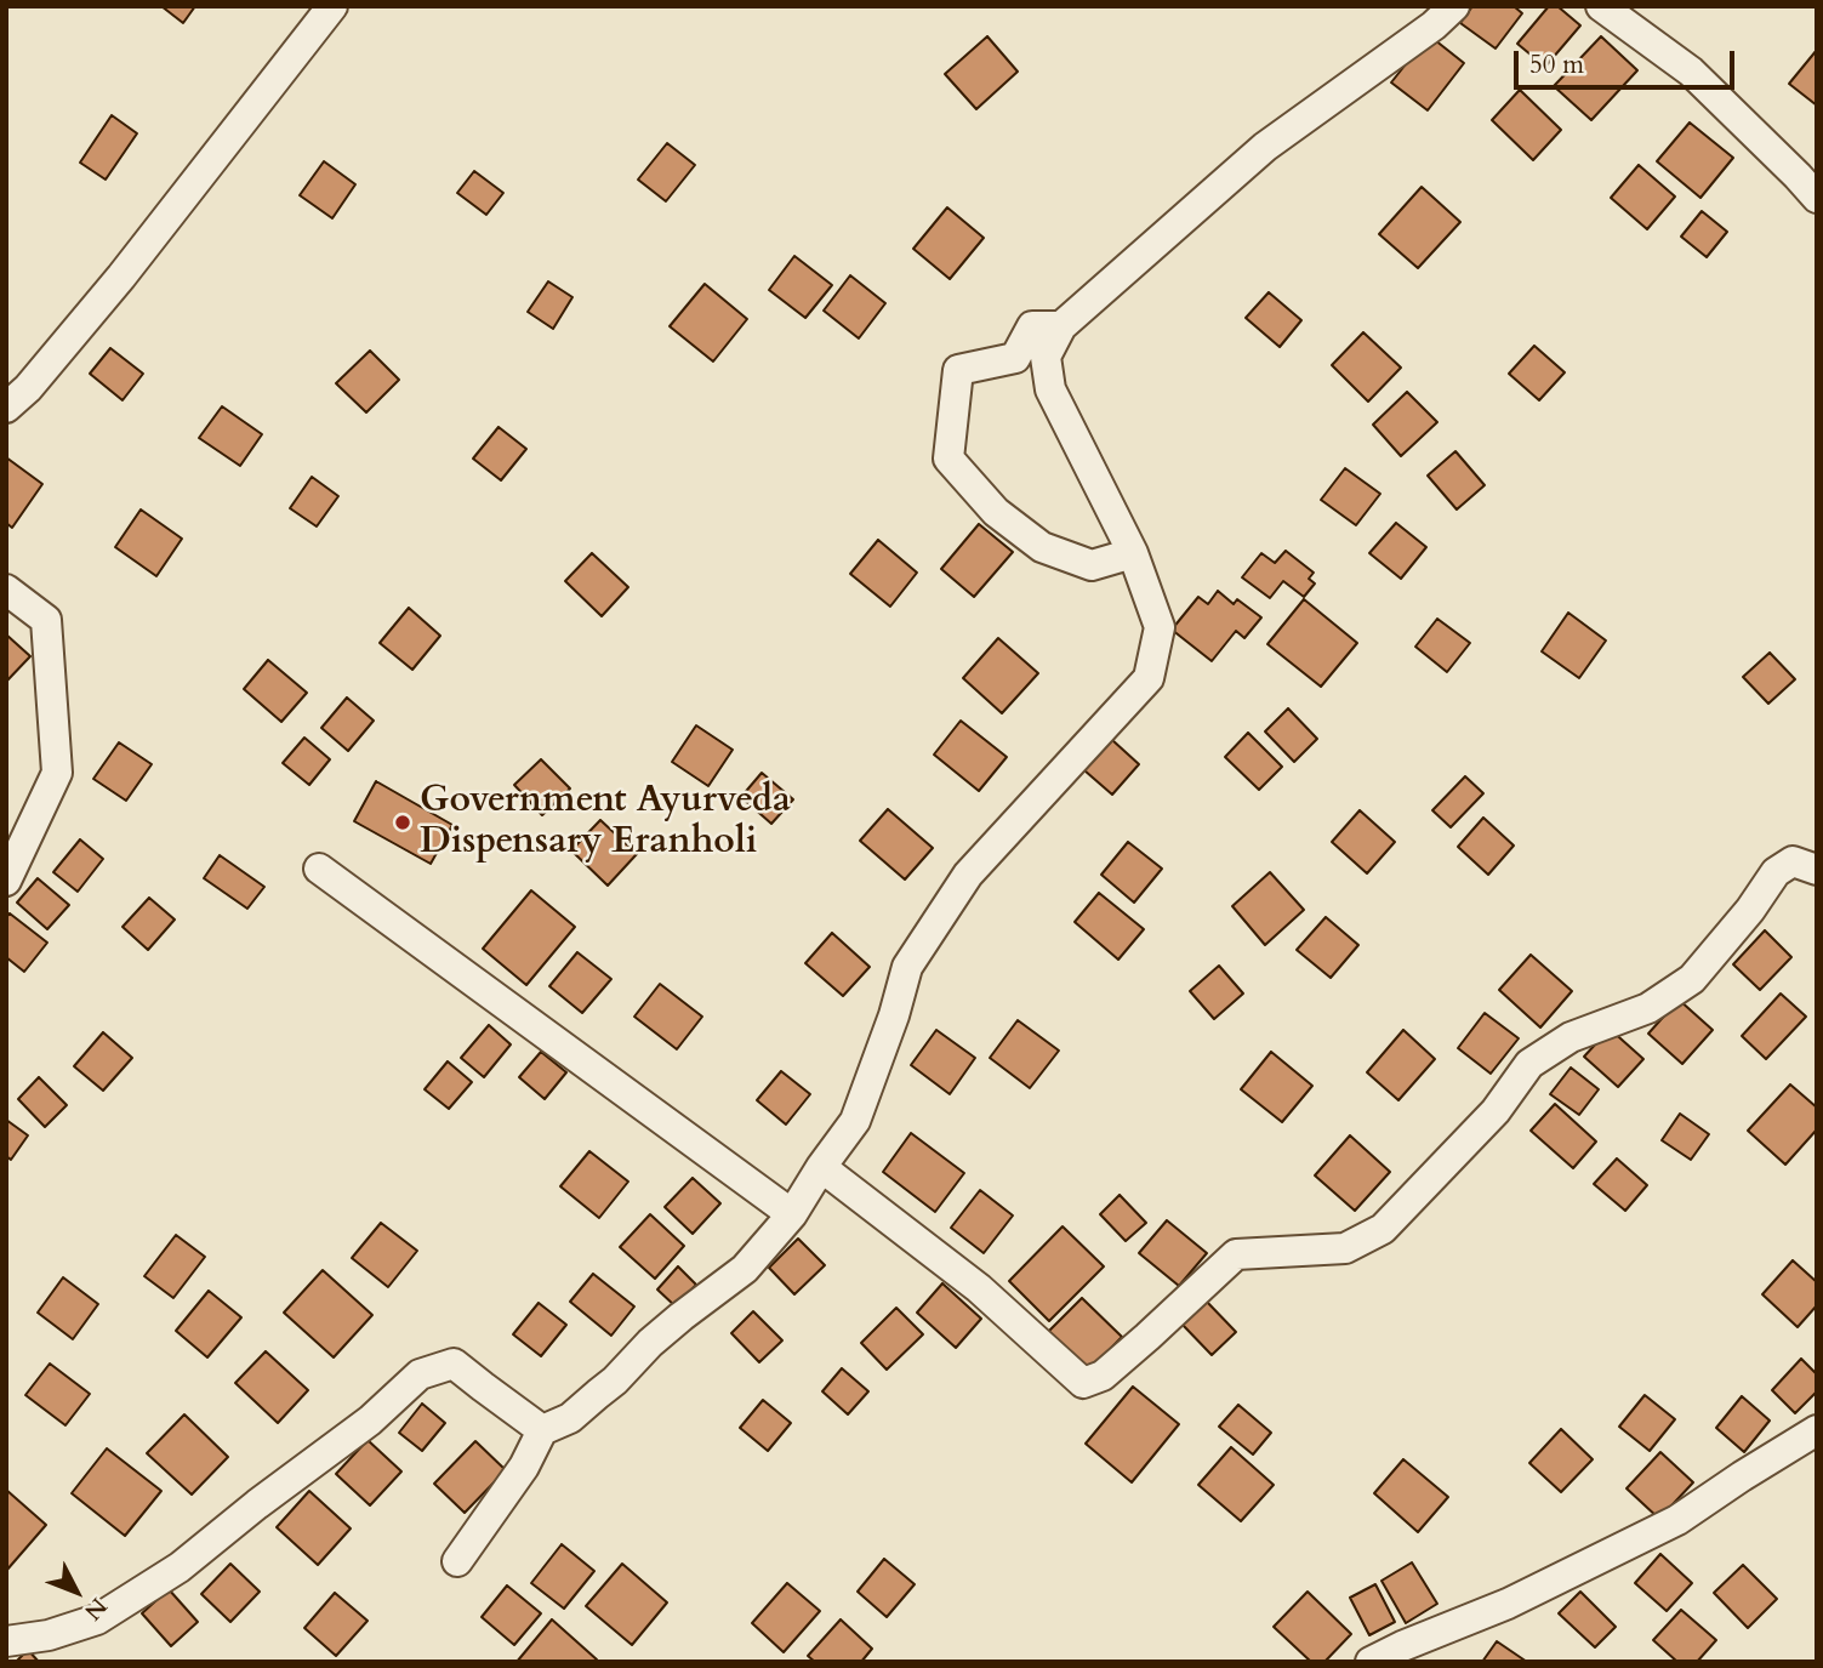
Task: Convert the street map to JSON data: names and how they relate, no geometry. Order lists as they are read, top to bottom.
{
  "places": ["Government Ayurveda Dispensary Eranholi"],
  "scale_bar": "50 m",
  "north": "bottom right"
}
